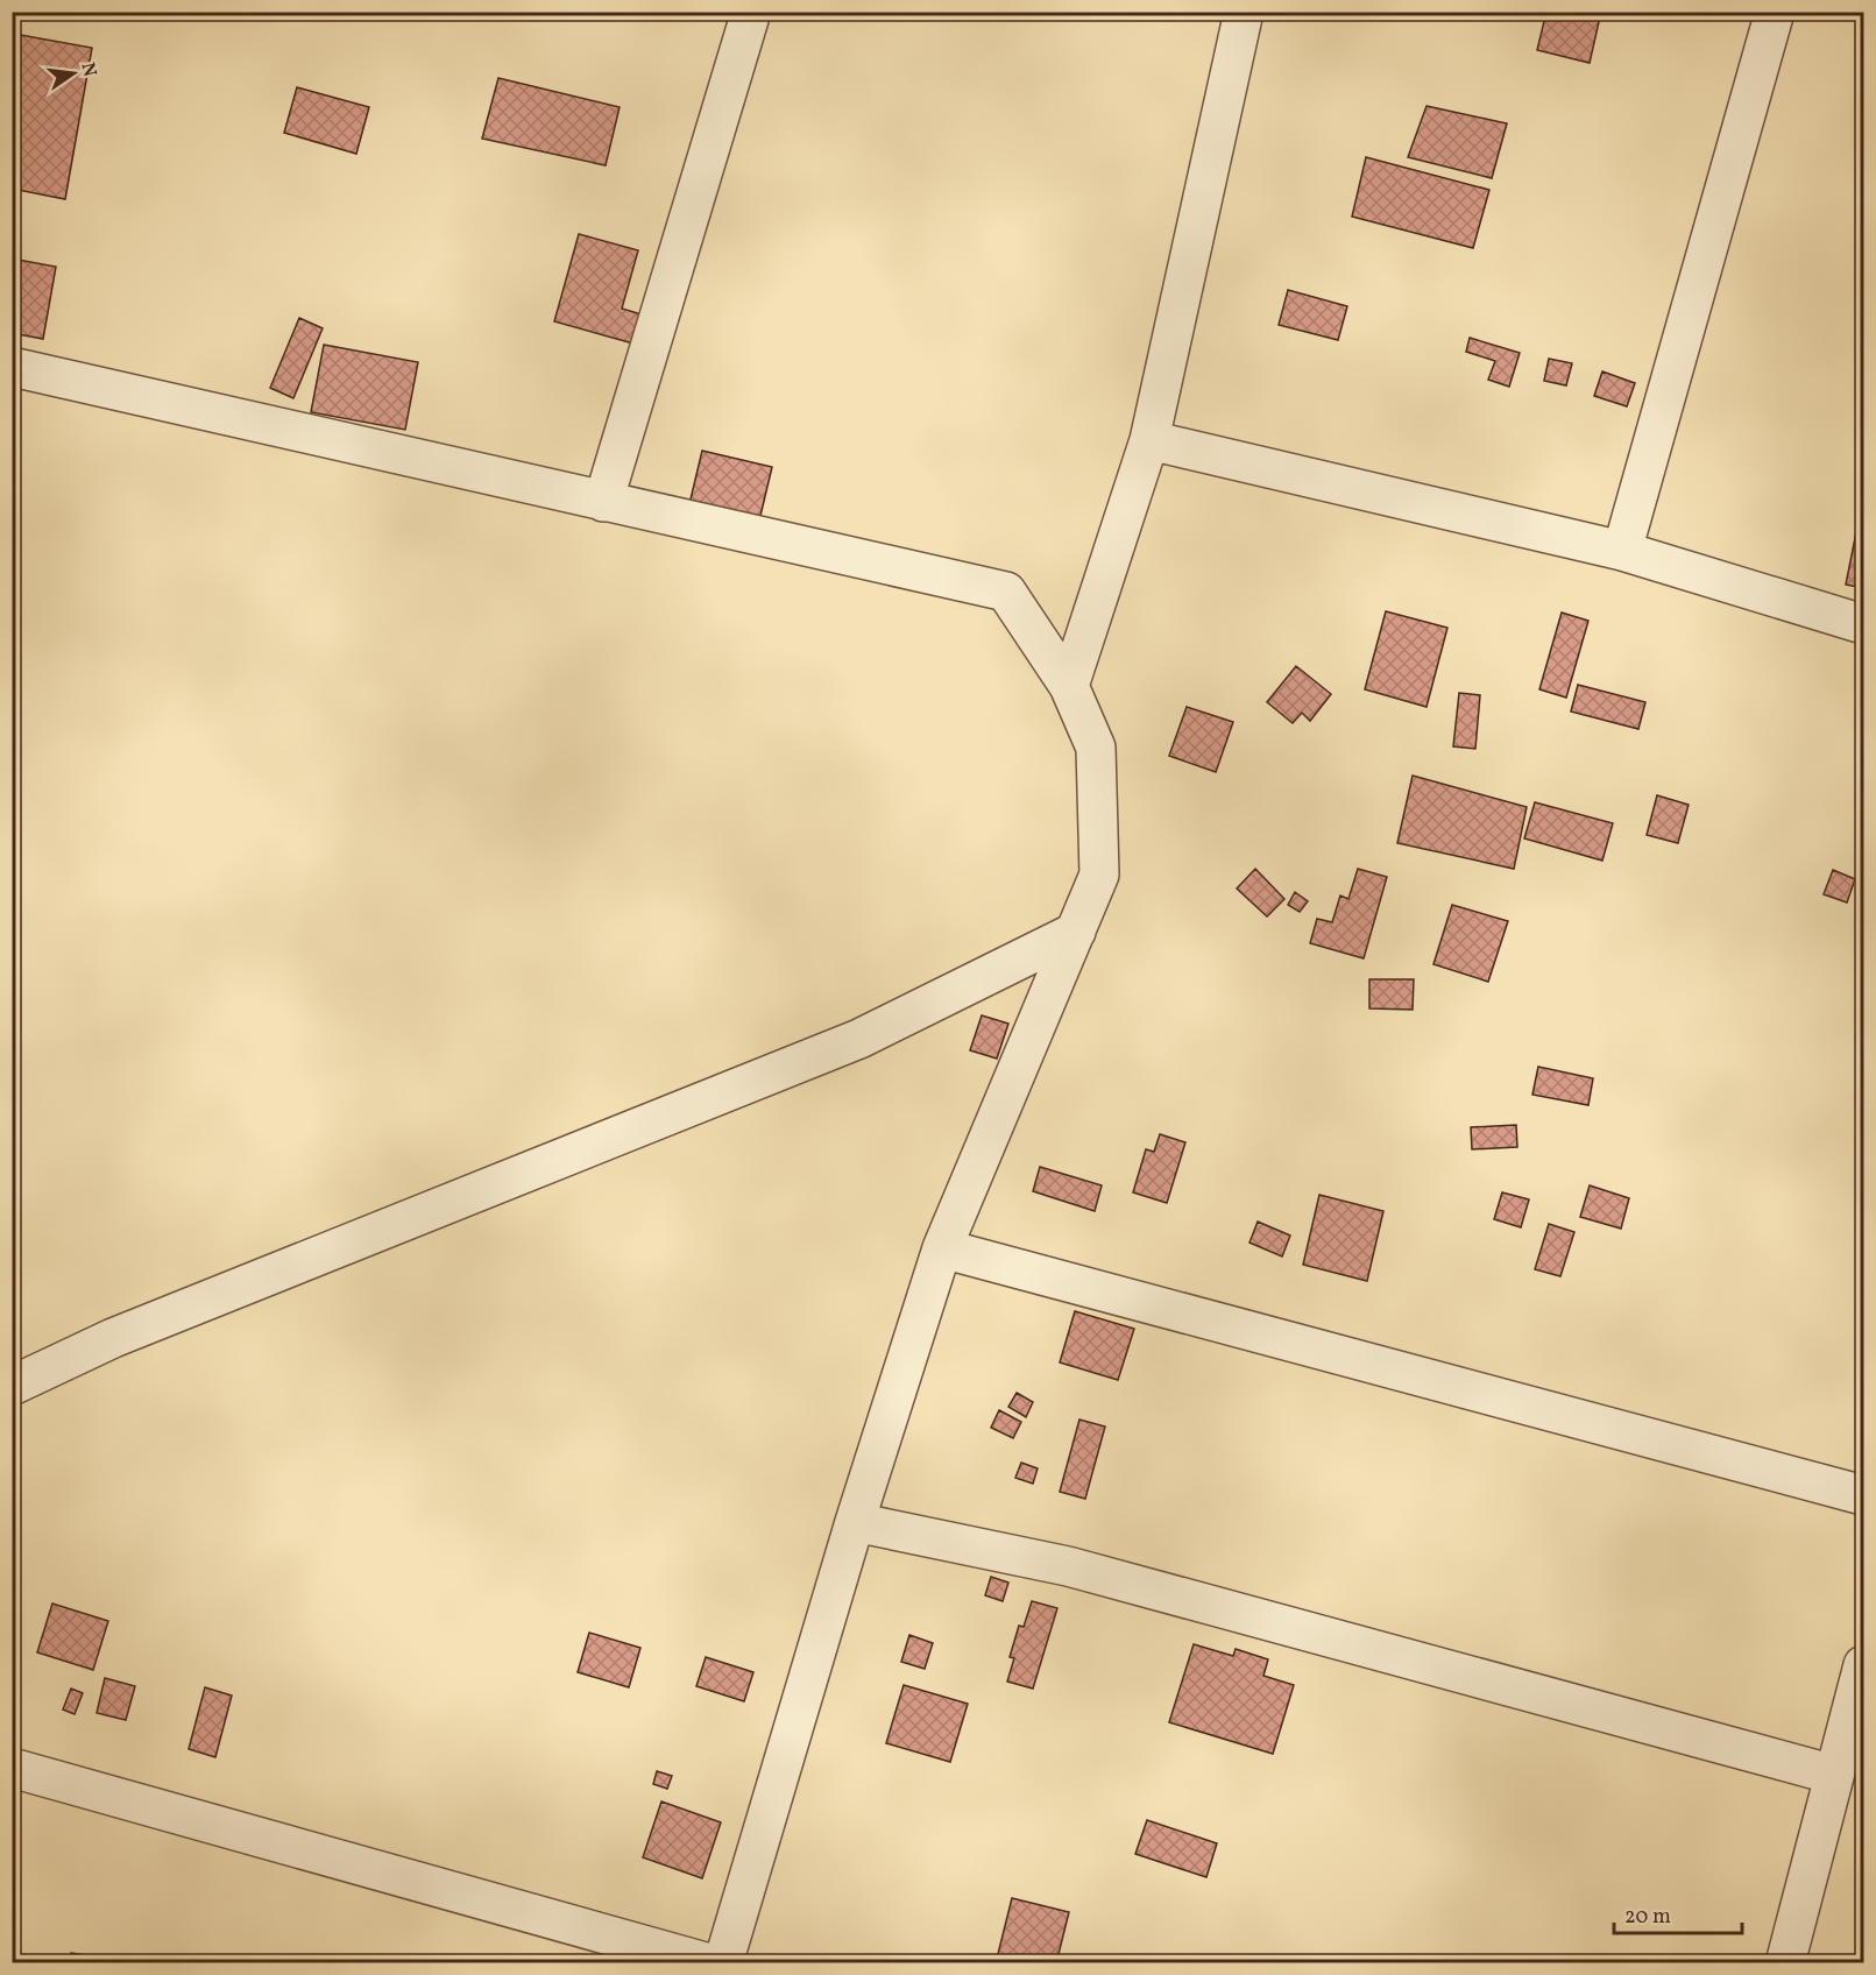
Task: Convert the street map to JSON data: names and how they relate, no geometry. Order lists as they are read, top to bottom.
{
  "scale_bar": "20 m",
  "north": "right"
}
